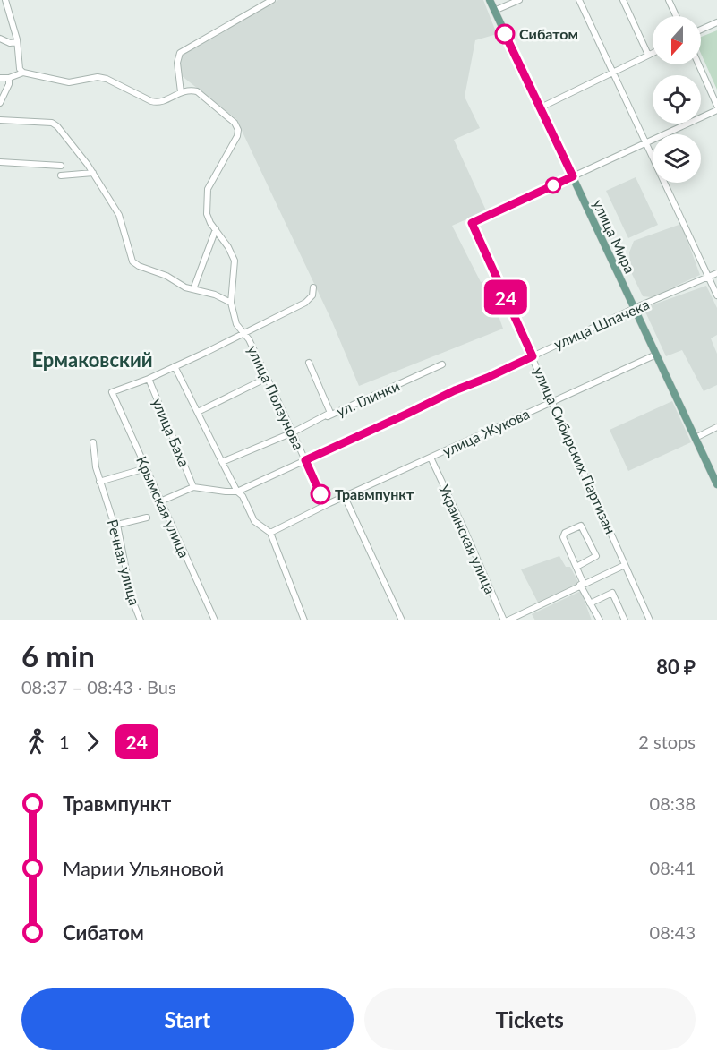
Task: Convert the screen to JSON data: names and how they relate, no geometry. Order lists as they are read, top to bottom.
{
  "streets": {
    "main road": ["улица Мира"],
    "street": [
      "улица Шпачека",
      "улица Ползунова",
      "ул. Глинки",
      "улица Баха",
      "улица Жукова",
      "улица Сибирских Партизан",
      "Крымская улица",
      "Украинская улица",
      "Речная улица"
    ]
  },
  "crossings": [
    ["улица Мира", "улица Шпачека"],
    ["улица Мира", "улица Жукова"],
    ["улица Мира", "улица Сибирских Партизан"],
    ["улица Шпачека", "улица Ползунова"],
    ["улица Шпачека", "улица Баха"],
    ["улица Шпачека", "улица Сибирских Партизан"],
    ["улица Ползунова", "ул. Глинки"],
    ["улица Баха", "Крымская улица"],
    ["улица Жукова", "улица Сибирских Партизан"],
    ["улица Жукова", "Украинская улица"]
  ],
  "districts": ["Ермаковский"],
  "places": ["Сибатом", "Травмпункт"],
  "lines": ["bus line 24"],
  "north": "bottom",
  "page": {
    "on_map": "24",
    "heading": ["6 min", "08:37 – 08:43 · Bus", "80 ₽"],
    "legs": ["1", "24", "2 stops"],
    "list": [
      {
        "name": "Травмпункт",
        "value": "08:38"
      },
      {
        "name": "Марии Ульяновой",
        "value": "08:41"
      },
      {
        "name": "Сибатом",
        "value": "08:43"
      }
    ],
    "buttons": ["Start", "Tickets"]
  }
}
